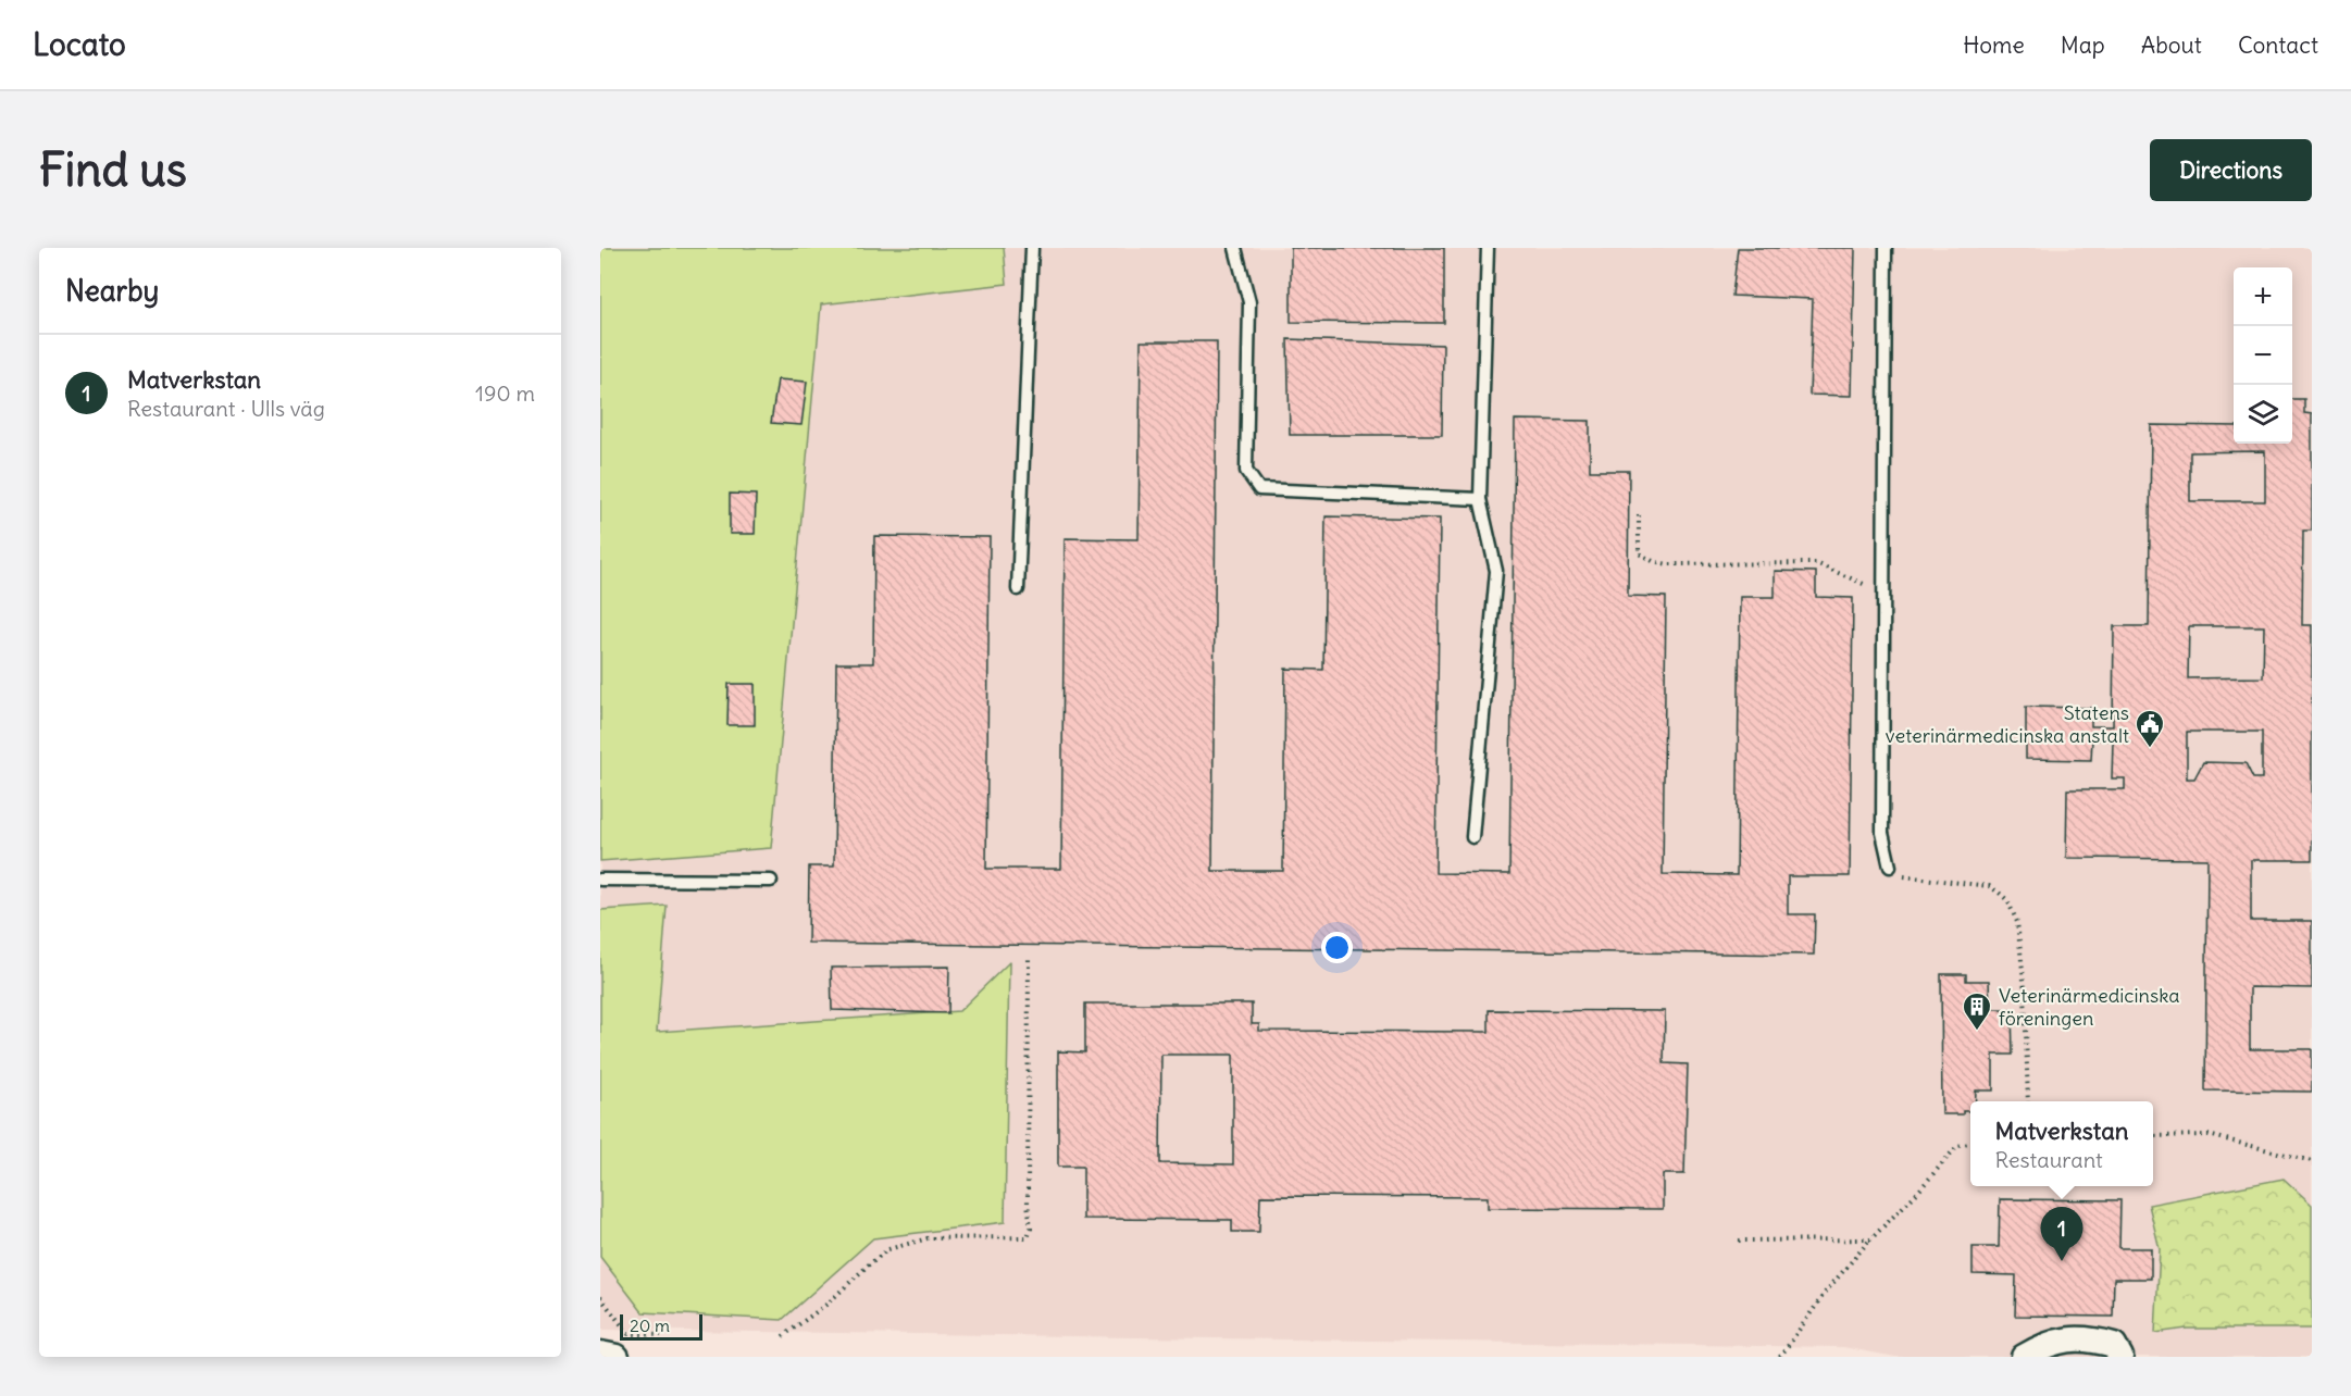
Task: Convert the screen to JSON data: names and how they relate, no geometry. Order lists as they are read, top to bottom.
{
  "places": {
    "public building": ["Statens veterinärmedicinska anstalt"],
    "building": ["Veterinärmedicinska föreningen"]
  },
  "scale_bar": "20 m",
  "page": {
    "header": "Locato",
    "nav": [
      "Home",
      "Map",
      "About",
      "Contact"
    ],
    "buttons": "Directions",
    "title": "Find us",
    "heading": "Nearby",
    "map_buttons": ["+", "−"],
    "list": [
      {
        "mark": "1",
        "name": "Matverkstan",
        "note": "Restaurant · Ulls väg",
        "value": "190 m"
      }
    ],
    "popup": ["Matverkstan", "Restaurant"],
    "pins": "1",
    "scale": "20 m"
  }
}
